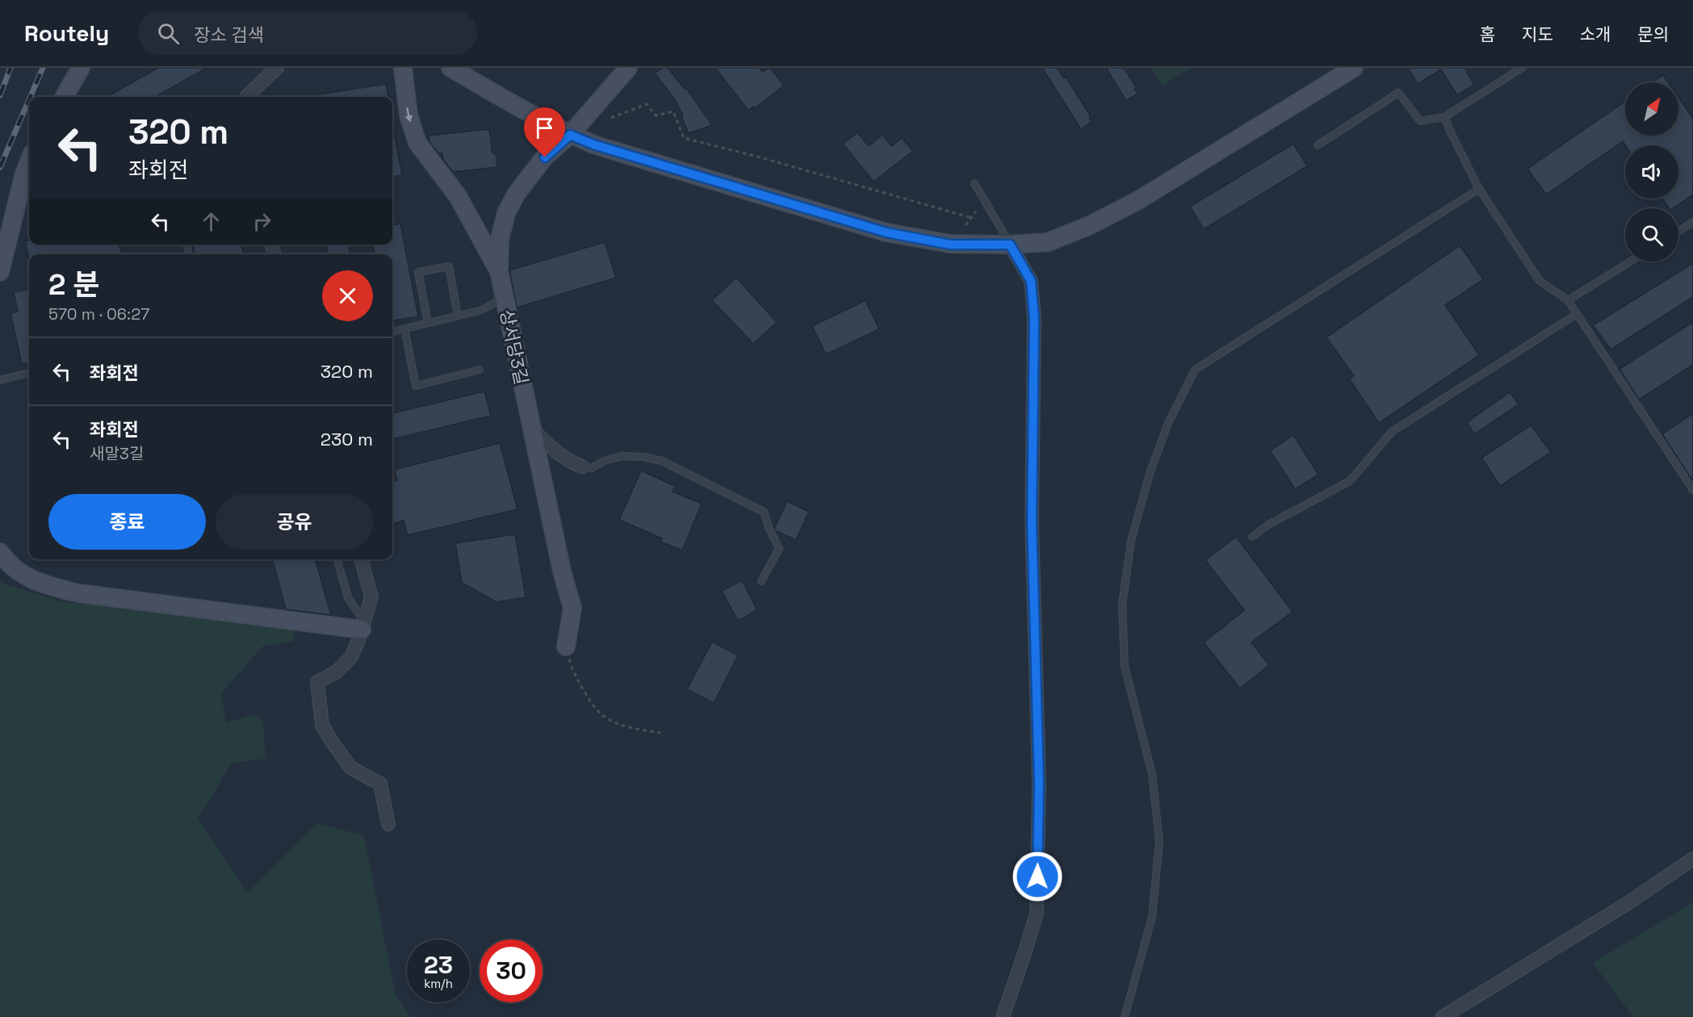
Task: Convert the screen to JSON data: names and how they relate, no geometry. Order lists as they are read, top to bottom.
{
  "streets": {
    "street": ["상서당3길"]
  },
  "one_way": ["상서당3길"],
  "north": "top right",
  "page": {
    "header": "Routely",
    "search": "장소 검색",
    "nav": [
      "홈",
      "지도",
      "소개",
      "문의"
    ],
    "turn": ["320 m", "좌회전"],
    "heading": ["2 분", "570 m · 06:27"],
    "list": [
      {
        "name": "좌회전",
        "value": "320 m"
      },
      {
        "name": "좌회전",
        "note": "새말3길",
        "value": "230 m"
      }
    ],
    "buttons": ["종료", "공유"],
    "speed": "23 km/h",
    "limit": "30"
  }
}
